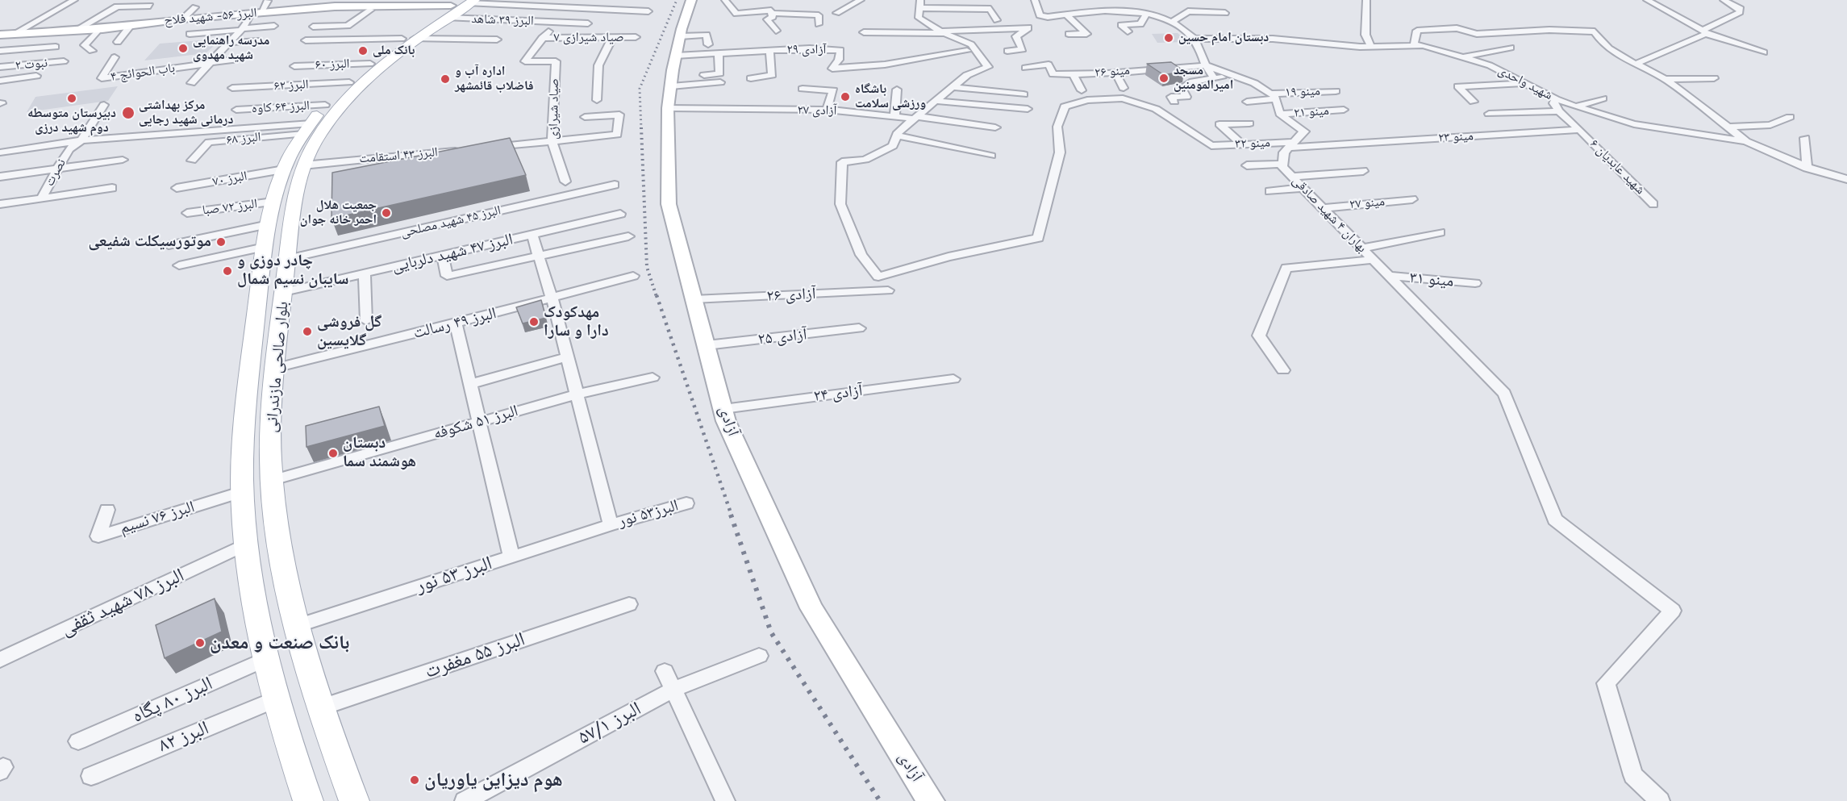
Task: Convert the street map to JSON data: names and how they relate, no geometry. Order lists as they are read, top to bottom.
{
  "streets": {
    "main road": ["البرز ۵۶- شهید فلاح", "بلوار صالحی مازندرانی", "آزادی"],
    "street": [
      "البرز ۳۹ شاهد",
      "صیاد شیرازی ۷",
      "آزادی ۲۹",
      "نبوت ۲",
      "البرز ۶۰",
      "مینو ۲۶",
      "باب الحوائج ۴",
      "شهید واحدی",
      "البرز ۶۲",
      "مینو ۱۹",
      "البرز ۶۴ کاوه",
      "صیاد شیرازی",
      "آزادی ۲۷",
      "مینو ۲۱",
      "مینو ۲۳",
      "البرز ۶۸",
      "مینو ۳۲",
      "البرز ۴۳ استقامت",
      "شهید عابدیان ۶",
      "نصرت",
      "البرز ۷۰",
      "مینو ۲۷",
      "البرز ۷۲ صبا",
      "بهاران ۴ شهید صادقی",
      "البرز ۴۵ شهید مصلحی",
      "البرز ۴۷ شهید دلربایی",
      "مینو ۳۱",
      "آزادی ۲۶",
      "البرز ۴۹ رسالت",
      "آزادی ۲۵",
      "آزادی ۲۴",
      "البرز ۵۱ شکوفه",
      "البرز۵۳ نور",
      "البرز ۷۶ نسیم",
      "البرز ۵۳ نور",
      "البرز ۷۸ شهید ثقفی",
      "البرز ۵۵ مغفرت",
      "البرز ۸۰ پگاه",
      "البرز ۵۷/۱",
      "البرز ۸۲"
    ]
  },
  "crossings": [
    ["البرز ۵۶- شهید فلاح", "البرز ۳۹ شاهد"],
    ["البرز ۵۶- شهید فلاح", "بلوار صالحی مازندرانی"],
    ["البرز ۳۹ شاهد", "صیاد شیرازی"],
    ["البرز ۳۹ شاهد", "بلوار صالحی مازندرانی"],
    ["صیاد شیرازی ۷", "صیاد شیرازی"],
    ["آزادی ۲۹", "آزادی"],
    ["البرز ۶۰", "بلوار صالحی مازندرانی"],
    ["البرز ۶۲", "بلوار صالحی مازندرانی"],
    ["البرز ۶۴ کاوه", "بلوار صالحی مازندرانی"],
    ["آزادی ۲۷", "آزادی"],
    ["مینو ۲۱", "بهاران ۴ شهید صادقی"],
    ["مینو ۲۳", "مینو ۳۲"],
    ["مینو ۲۳", "شهید عابدیان ۶"],
    ["مینو ۲۳", "بهاران ۴ شهید صادقی"],
    ["البرز ۶۸", "بلوار صالحی مازندرانی"],
    ["مینو ۳۲", "بهاران ۴ شهید صادقی"],
    ["البرز ۴۳ استقامت", "بلوار صالحی مازندرانی"],
    ["البرز ۷۰", "بلوار صالحی مازندرانی"],
    ["مینو ۲۷", "بهاران ۴ شهید صادقی"],
    ["البرز ۷۲ صبا", "بلوار صالحی مازندرانی"],
    ["بهاران ۴ شهید صادقی", "مینو ۳۱"],
    ["البرز ۴۵ شهید مصلحی", "بلوار صالحی مازندرانی"],
    ["البرز ۴۷ شهید دلربایی", "بلوار صالحی مازندرانی"],
    ["آزادی ۲۶", "آزادی"],
    ["البرز ۴۹ رسالت", "بلوار صالحی مازندرانی"],
    ["آزادی ۲۵", "آزادی"],
    ["بلوار صالحی مازندرانی", "البرز ۵۱ شکوفه"],
    ["بلوار صالحی مازندرانی", "البرز ۷۶ نسیم"],
    ["بلوار صالحی مازندرانی", "البرز ۵۳ نور"],
    ["بلوار صالحی مازندرانی", "البرز ۷۸ شهید ثقفی"],
    ["بلوار صالحی مازندرانی", "البرز ۵۵ مغفرت"],
    ["بلوار صالحی مازندرانی", "البرز ۸۰ پگاه"],
    ["بلوار صالحی مازندرانی", "البرز ۸۲"],
    ["آزادی ۲۴", "آزادی"],
    ["البرز۵۳ نور", "البرز ۵۳ نور"]
  ],
  "places": [
    "دبستان امام حسین",
    "مدرسه راهنمایی شهید مهدوی",
    "بانک ملی",
    "مسجد امیرالمومنین",
    "اداره آب و فاضلاب قائمشهر",
    "باشگاه ورزشی سلامت",
    "دبیرستان متوسطه دوم شهید درزی",
    "مرکز بهداشتی درمانی شهید رجایی",
    "جمعیت هلال احمر خانه جوان",
    "موتورسیکلت شفیعی",
    "چادر دوزی و سایبان نسیم شمال",
    "مهدکودک دارا و سارا",
    "گل فروشی گلایسین",
    "دبستان هوشمند سما",
    "بانک صنعت و معدن",
    "هوم دیزاین یاوریان"
  ]
}
